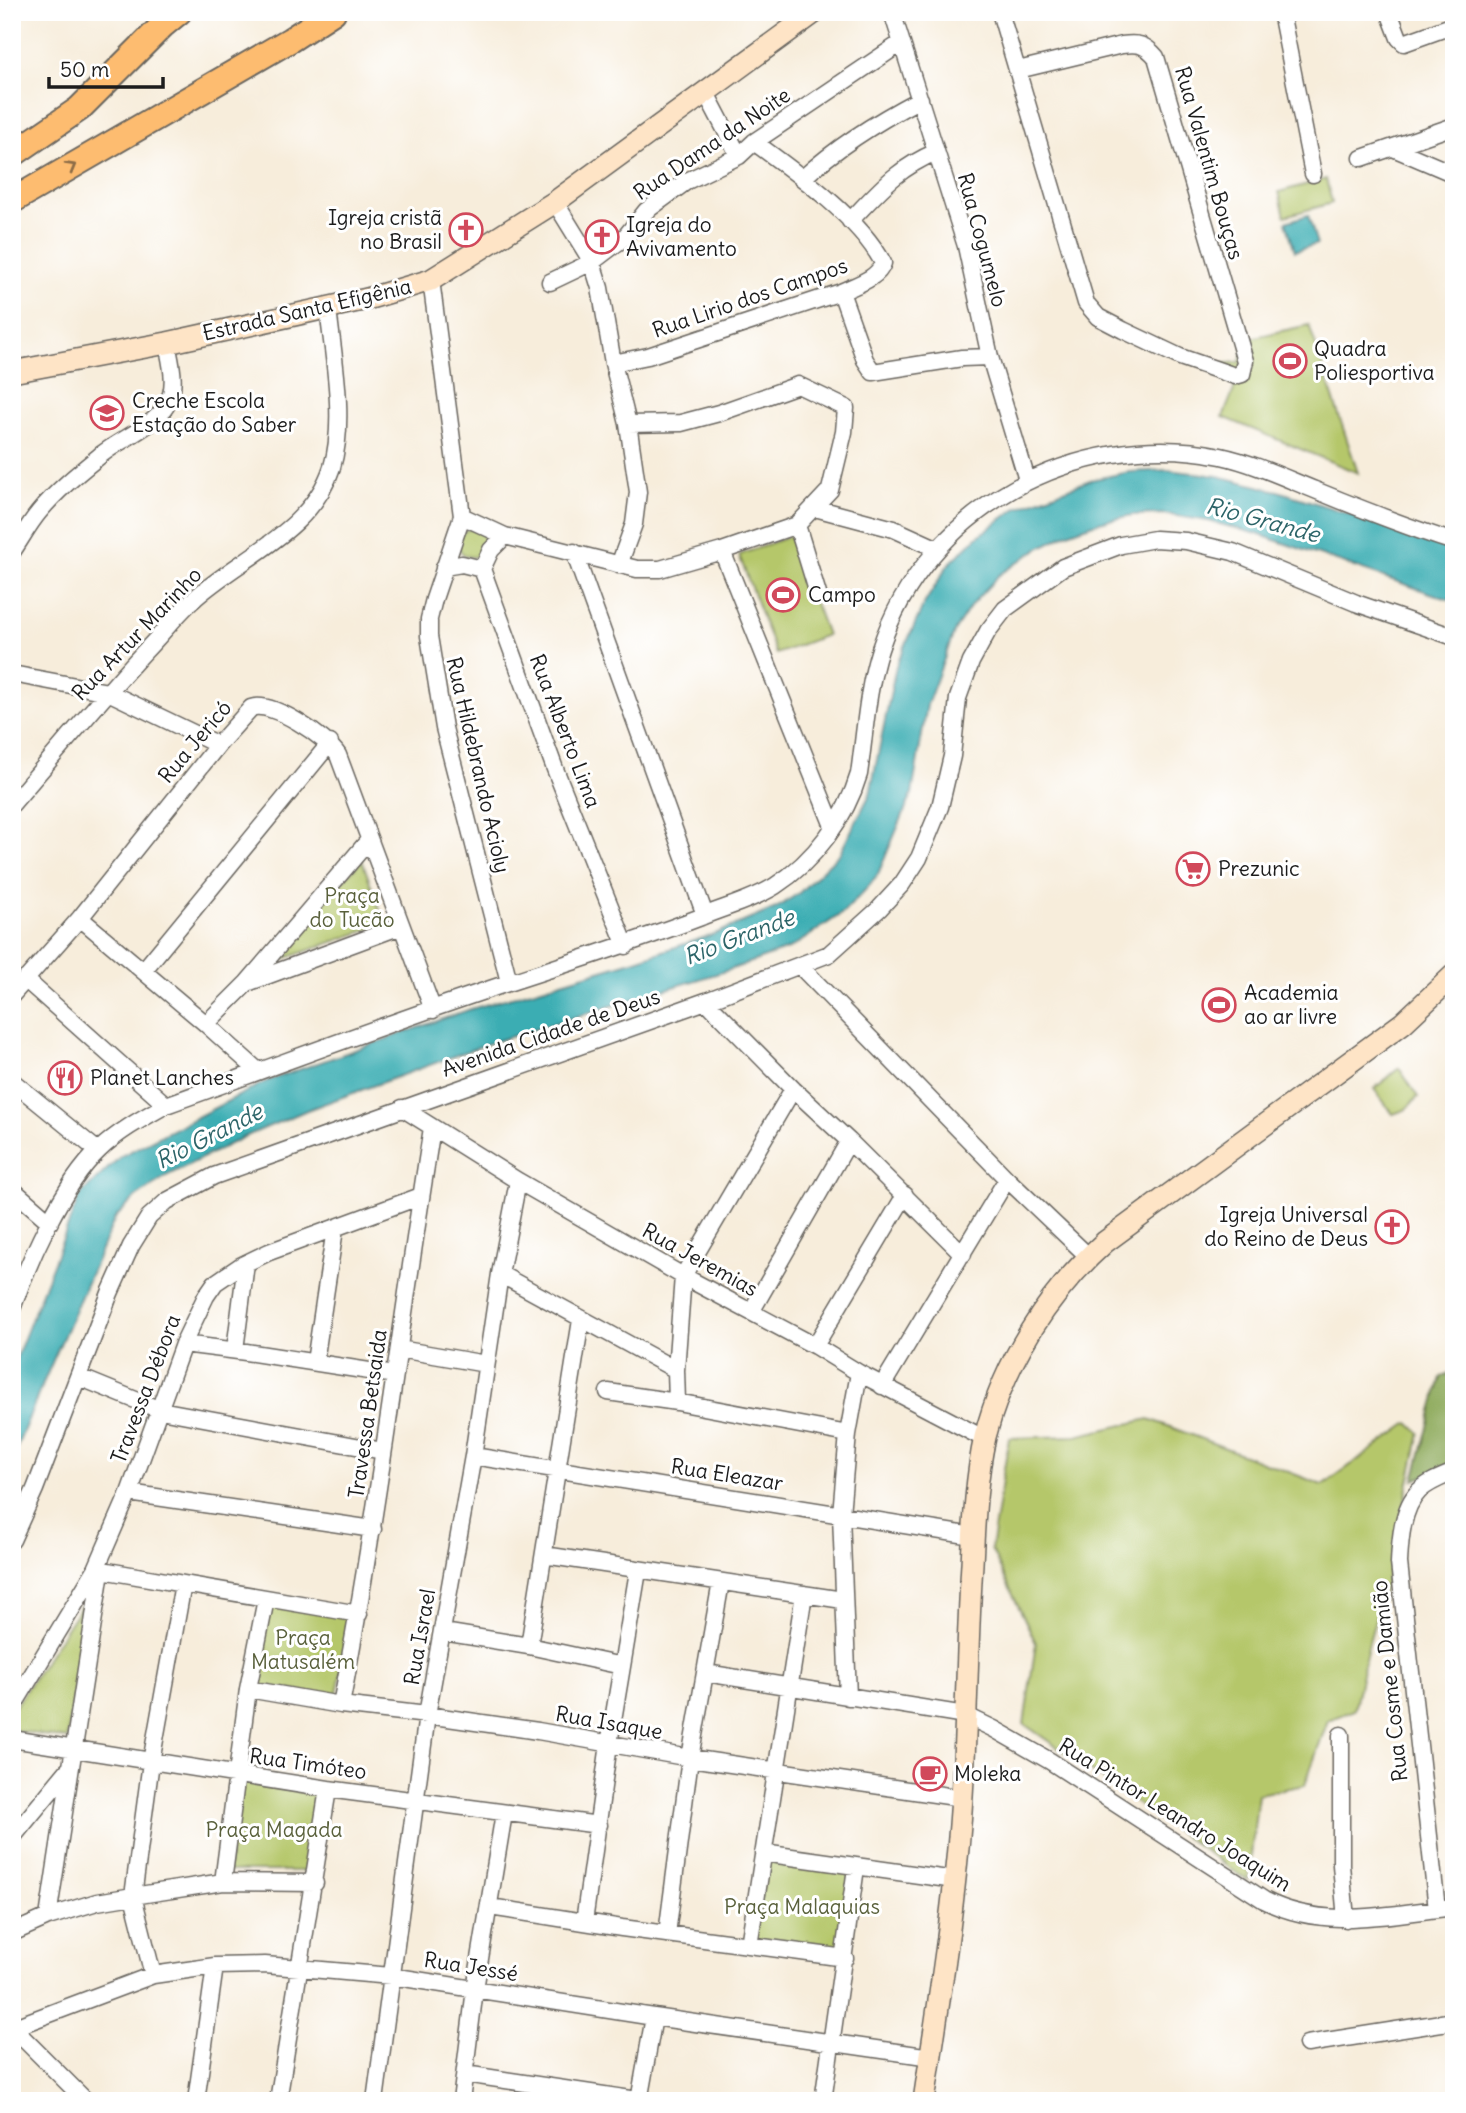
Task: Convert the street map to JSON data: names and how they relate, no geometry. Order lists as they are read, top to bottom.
{
  "streets": {
    "main road": ["Estrada Santa Efigênia"],
    "street": [
      "Rua Dama da Noite",
      "Rua Valentim Bouças",
      "Rua Cogumelo",
      "Rua Lirio dos Campos",
      "Rua Artur Marinho",
      "Rua Alberto Lima",
      "Rua Jericó",
      "Rua Hildebrando Acioly",
      "Avenida Cidade de Deus",
      "Rua Jeremias",
      "Travessa Débora",
      "Travessa Betsaida",
      "Rua Eleazar",
      "Rua Israel",
      "Rua Cosme e Damião",
      "Rua Isaque",
      "Rua Timóteo",
      "Rua Pintor Leandro Joaquim",
      "Rua Jessé"
    ]
  },
  "crossings": [
    ["Rua Dama da Noite", "Rua Cogumelo"],
    ["Rua Dama da Noite", "Rua Lirio dos Campos"],
    ["Estrada Santa Efigênia", "Rua Artur Marinho"],
    ["Avenida Cidade de Deus", "Rua Jeremias"],
    ["Rua Jeremias", "Travessa Betsaida"],
    ["Rua Jeremias", "Rua Israel"],
    ["Travessa Débora", "Travessa Betsaida"],
    ["Travessa Betsaida", "Rua Isaque"],
    ["Rua Eleazar", "Rua Israel"],
    ["Rua Israel", "Rua Isaque"],
    ["Rua Israel", "Rua Timóteo"],
    ["Rua Israel", "Rua Jessé"],
    ["Rua Cosme e Damião", "Rua Pintor Leandro Joaquim"]
  ],
  "water": ["Rio Grande"],
  "parks": [
    "Praça do Tucão",
    "Praça Matusalém",
    "Praça Magada",
    "Praça Malaquias"
  ],
  "places": {
    "church": ["Igreja cristã no Brasil", "Igreja do Avivamento", "Igreja Universal do Reino de Deus"],
    "sports": ["Quadra Poliesportiva", "Campo", "Academia ao ar livre"],
    "school or university": ["Creche Escola Estação do Saber"],
    "supermarket": ["Prezunic"],
    "restaurant": ["Planet Lanches"],
    "cafe": ["Moleka"]
  },
  "scale_bar": "50 m"
}
